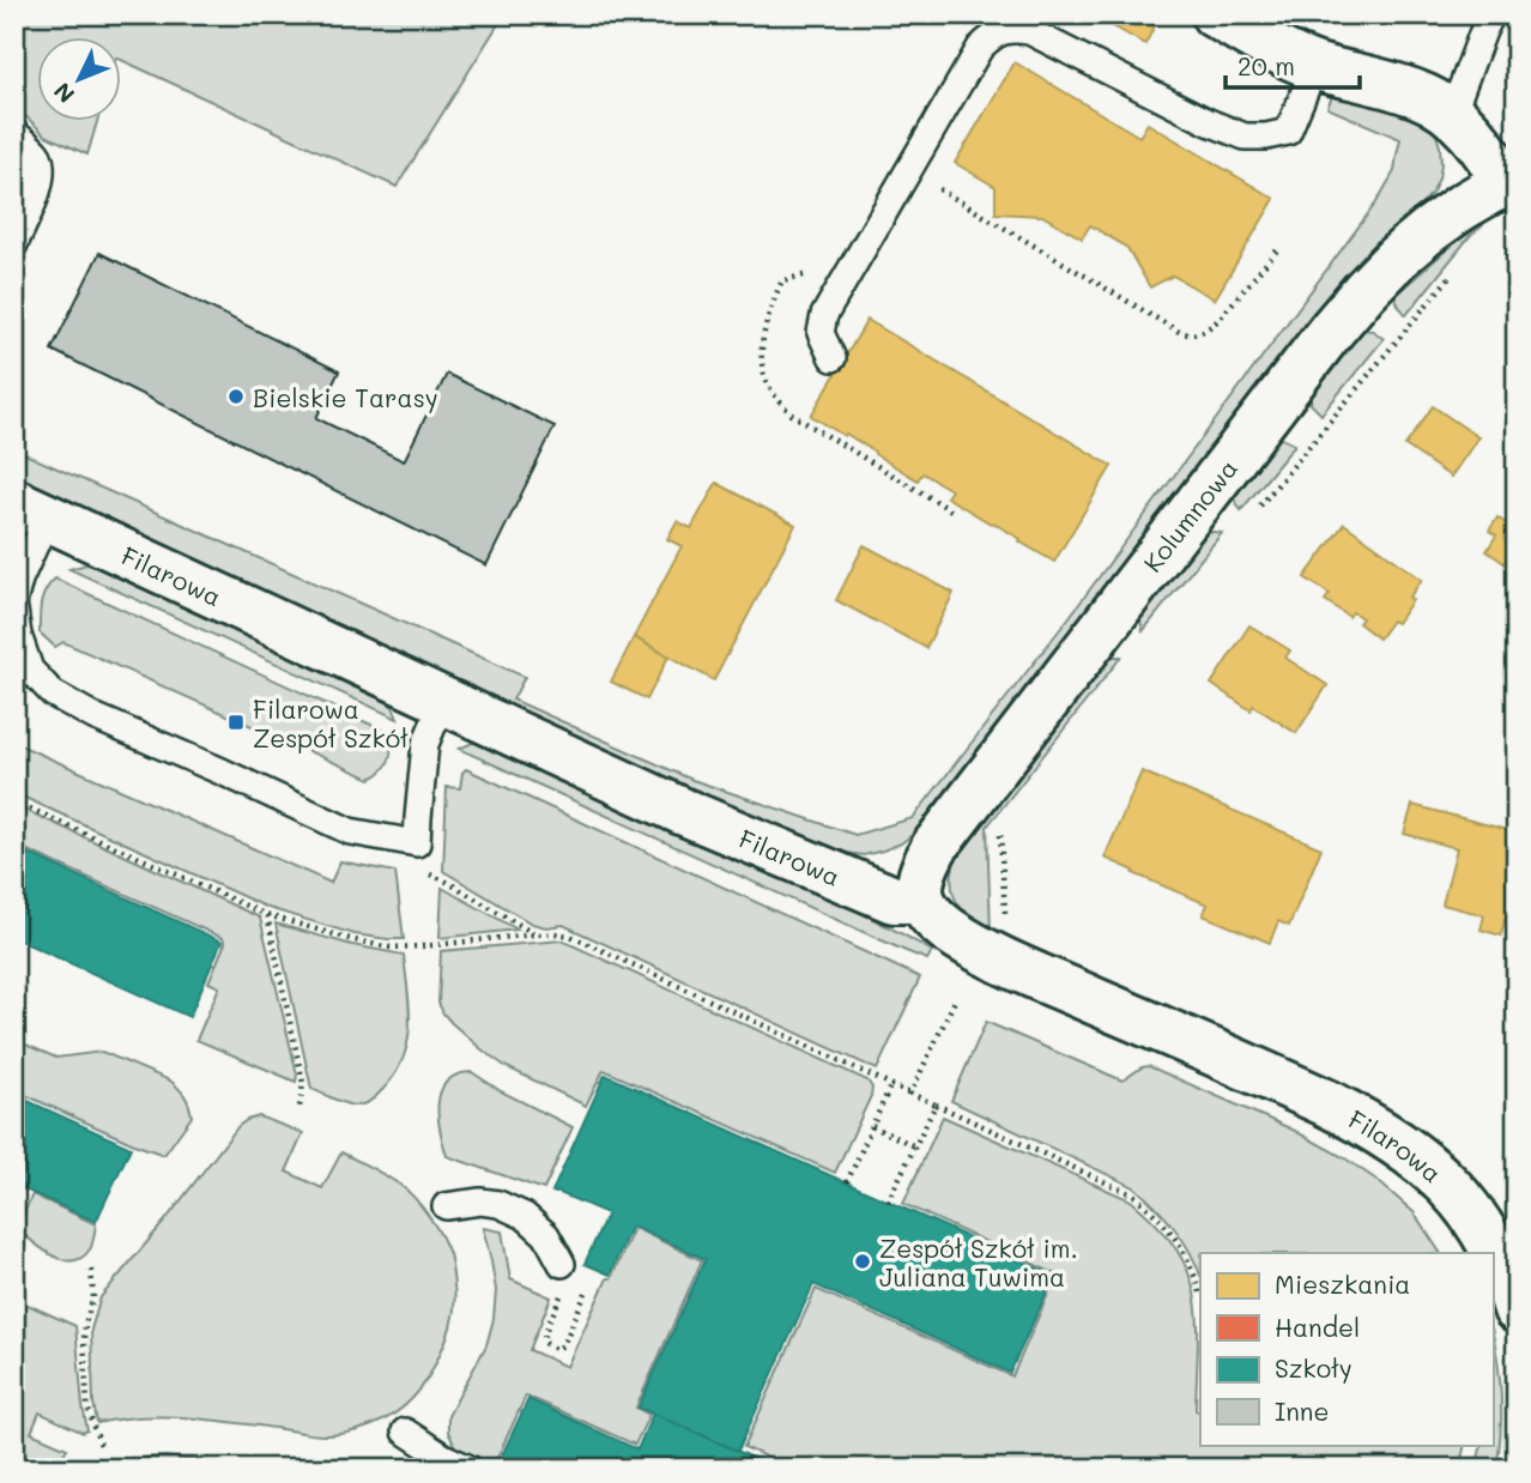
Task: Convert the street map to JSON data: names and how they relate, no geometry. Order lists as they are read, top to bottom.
{
  "streets": {
    "street": ["Kolumnowa", "Filarowa"]
  },
  "crossings": [
    ["Kolumnowa", "Filarowa"]
  ],
  "places": {
    "other": ["Bielskie Tarasy", "Zespół Szkół im. Juliana Tuwima"],
    "transit": ["Filarowa Zespół Szkół"]
  },
  "legend": [
    "Mieszkania",
    "Handel",
    "Szkoły",
    "Inne"
  ],
  "scale_bar": "20 m",
  "north": "bottom left"
}
